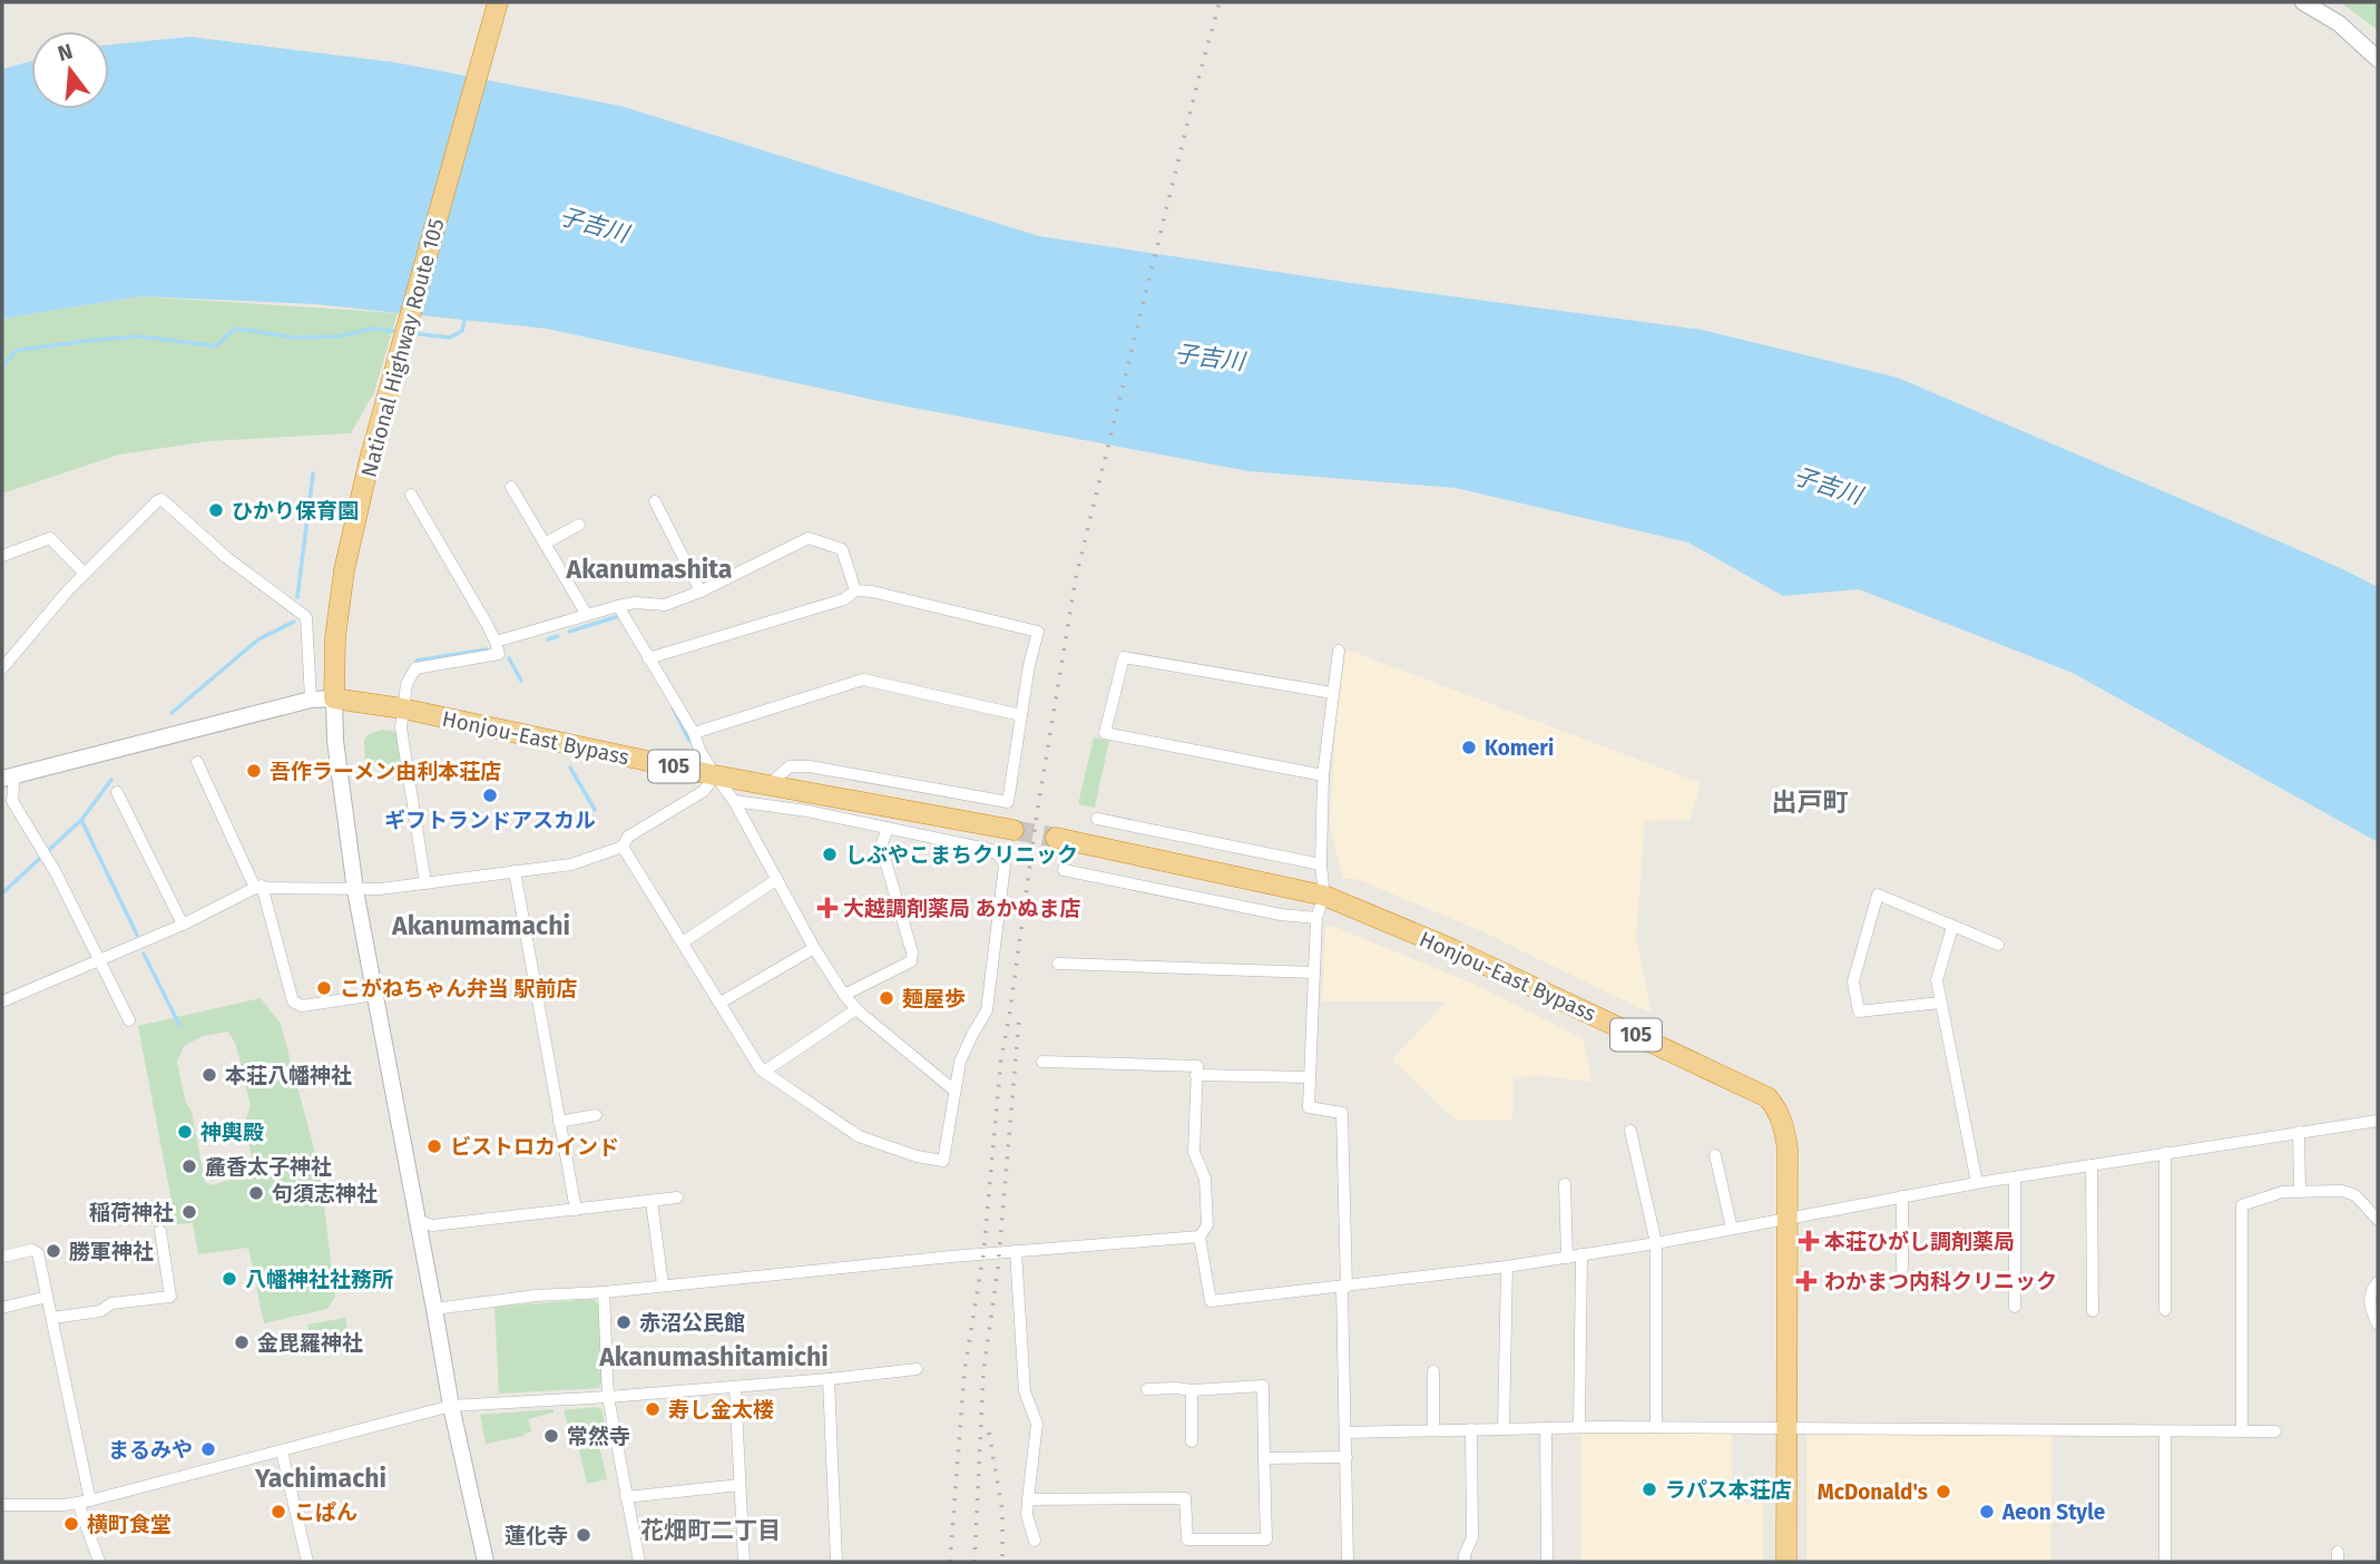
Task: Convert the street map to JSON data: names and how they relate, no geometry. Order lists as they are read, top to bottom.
{
  "streets": {
    "highway": ["National Highway Route 105", "Honjou-East Bypass", "105"]
  },
  "crossings": [
    ["National Highway Route 105", "Honjou-East Bypass"]
  ],
  "districts": [
    "Akanumashita",
    "出戸町",
    "Akanumamachi",
    "Akanumashitamichi",
    "Yachimachi",
    "花畑町二丁目"
  ],
  "water": ["子吉川"],
  "places": {
    "other": [
      "ひかり保育園",
      "Komeri",
      "吾作ラーメン由利本荘店",
      "ギフトランドアスカル",
      "しぶやこまちクリニック",
      "こがねちゃん弁当 駅前店",
      "麺屋歩",
      "本荘八幡神社",
      "神輿殿",
      "ビストロカインド",
      "麄香太子神社",
      "句須志神社",
      "稲荷神社",
      "勝軍神社",
      "八幡神社社務所",
      "赤沼公民館",
      "金毘羅神社",
      "寿し金太楼",
      "常然寺",
      "まるみや",
      "ラパス本荘店",
      "McDonald's",
      "こぱん",
      "Aeon Style",
      "横町食堂",
      "蓮化寺"
    ],
    "health": ["大越調剤薬局 あかぬま店", "本荘ひがし調剤薬局", "わかまつ内科クリニック"]
  },
  "north": "top"
}
